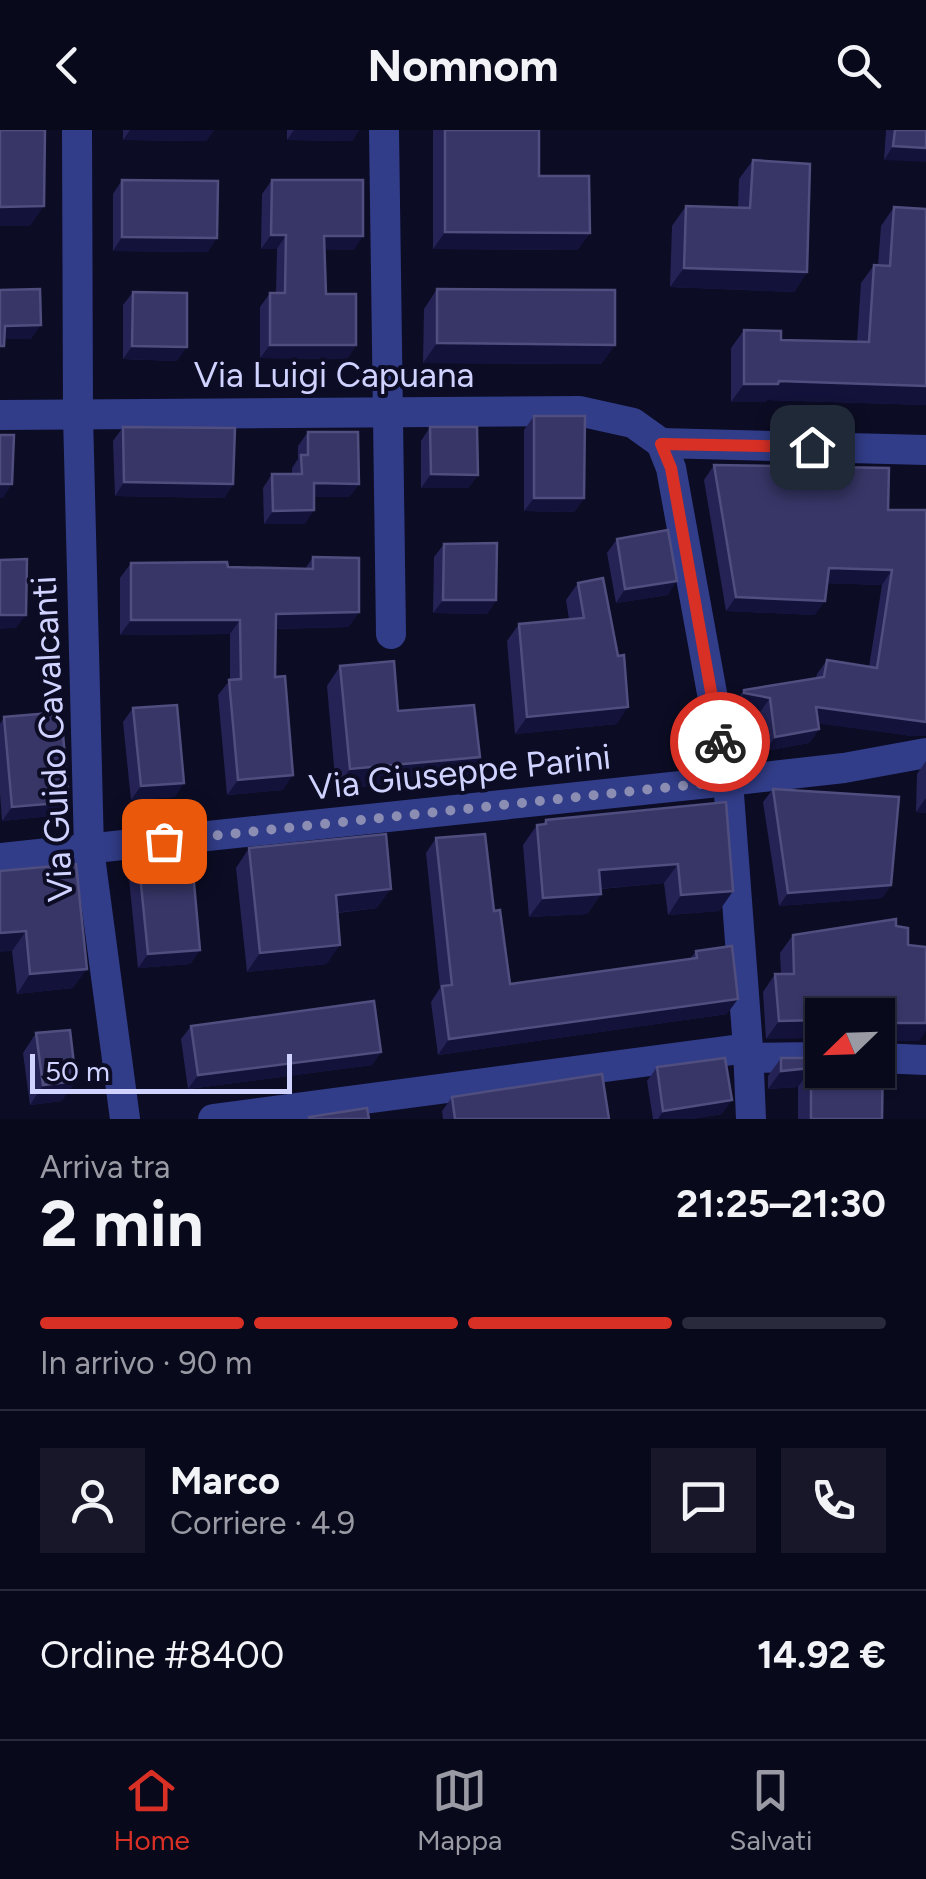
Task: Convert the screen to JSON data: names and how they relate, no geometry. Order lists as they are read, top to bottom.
{
  "streets": {
    "street": ["Via Luigi Capuana", "Via Guido Cavalcanti", "Via Giuseppe Parini"]
  },
  "crossings": [
    ["Via Luigi Capuana", "Via Guido Cavalcanti"],
    ["Via Guido Cavalcanti", "Via Giuseppe Parini"]
  ],
  "scale_bar": "50 m",
  "north": "bottom left",
  "page": {
    "header": "Nomnom",
    "scale": "50 m",
    "heading": ["2 min", "Arriva tra", "21:25–21:30"],
    "panel": [
      "Marco",
      "Corriere · 4.9",
      "Ordine #8400",
      "14.92 €"
    ],
    "bar": "In arrivo · 90 m",
    "tabs": ["Home", "Mappa", "Salvati"]
  }
}
